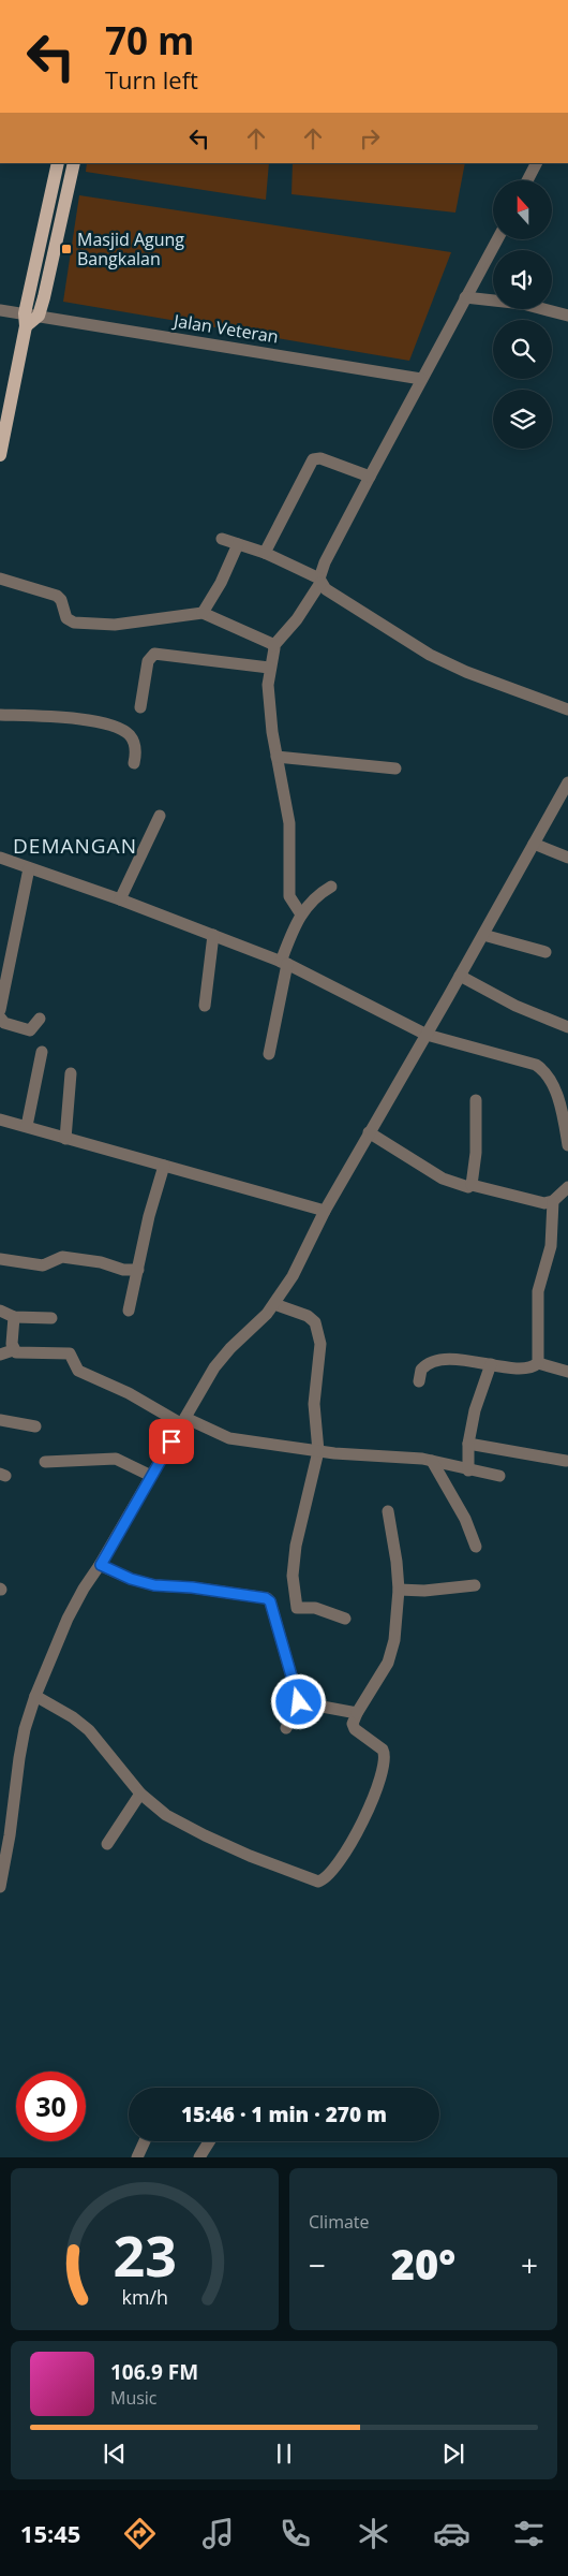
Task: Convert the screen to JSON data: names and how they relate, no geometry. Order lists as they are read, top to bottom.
{
  "streets": {
    "street": ["Jalan Veteran"]
  },
  "districts": ["DEMANGAN"],
  "places": {
    "transit": ["Masjid Agung Bangkalan"]
  },
  "north": "top",
  "page": {
    "turn": ["70 m", "Turn left"],
    "limit": "30",
    "trip": "15:46 · 1 min · 270 m",
    "tile": "Climate",
    "heat": ["−", "20°", "+"],
    "song": ["106.9 FM", "Music"],
    "tabs": "15:45",
    "gauge": ["23", "km/h"]
  }
}
